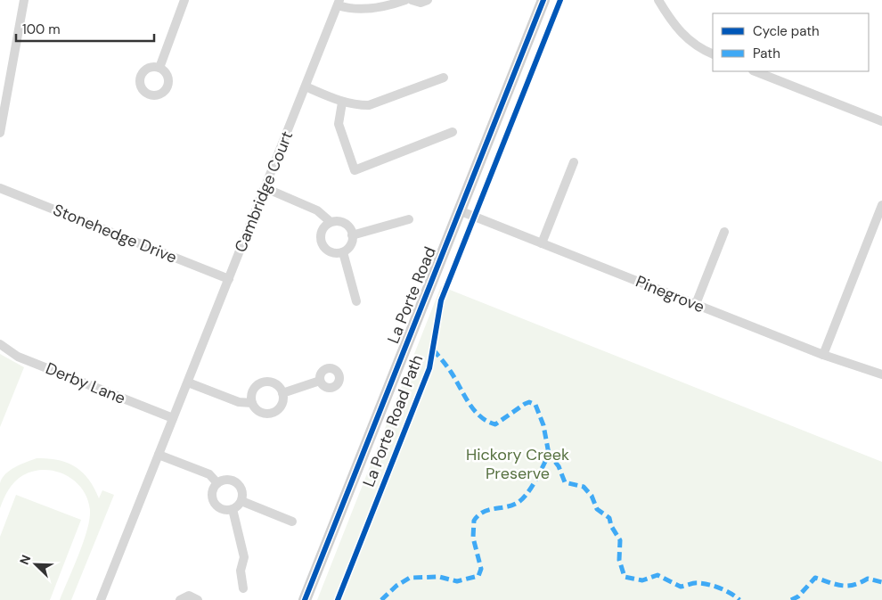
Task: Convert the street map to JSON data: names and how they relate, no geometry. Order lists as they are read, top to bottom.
{
  "streets": {
    "street": [
      "Cambridge Court",
      "Stonehedge Drive",
      "Pinegrove",
      "La Porte Road",
      "Derby Lane"
    ],
    "cycle path": ["La Porte Road Path"]
  },
  "crossings": [
    ["Cambridge Court", "Stonehedge Drive"],
    ["Cambridge Court", "Derby Lane"],
    ["Pinegrove", "La Porte Road"]
  ],
  "parks": ["Hickory Creek Preserve"],
  "legend": ["Cycle path", "Path"],
  "scale_bar": "100 m",
  "north": "top left"
}
